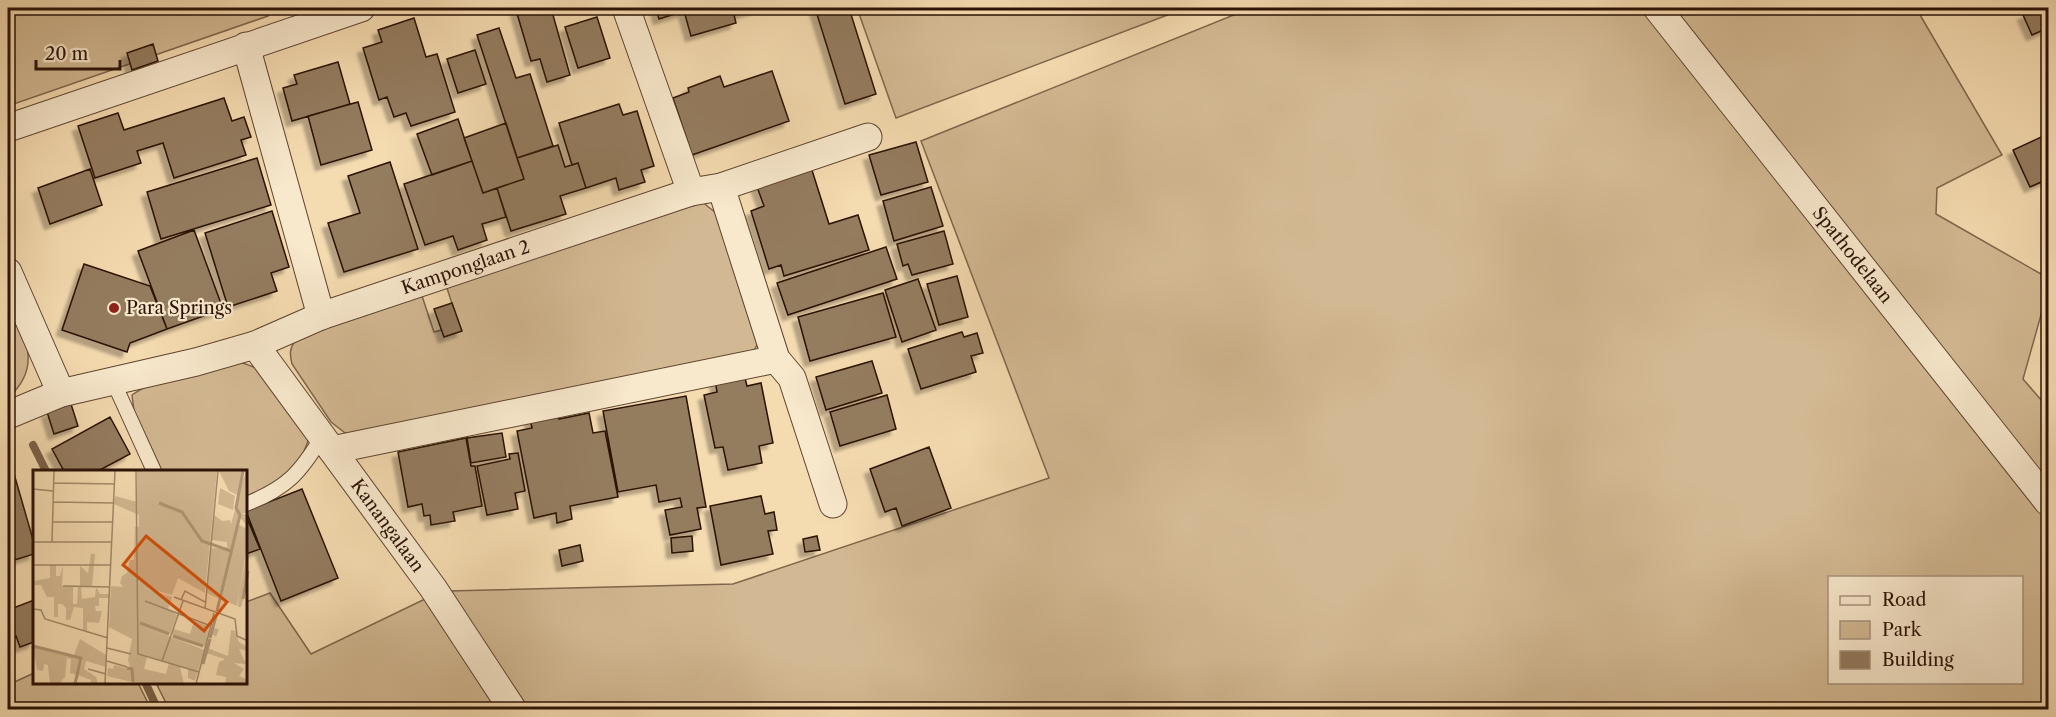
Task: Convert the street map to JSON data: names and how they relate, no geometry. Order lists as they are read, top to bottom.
{
  "streets": {
    "street": ["Spathodelaan", "Kamponglaan 2", "Kanangalaan"]
  },
  "crossings": [
    ["Kamponglaan 2", "Kanangalaan"]
  ],
  "places": ["Para Springs"],
  "legend": ["Road", "Park", "Building"],
  "scale_bar": "20 m"
}
